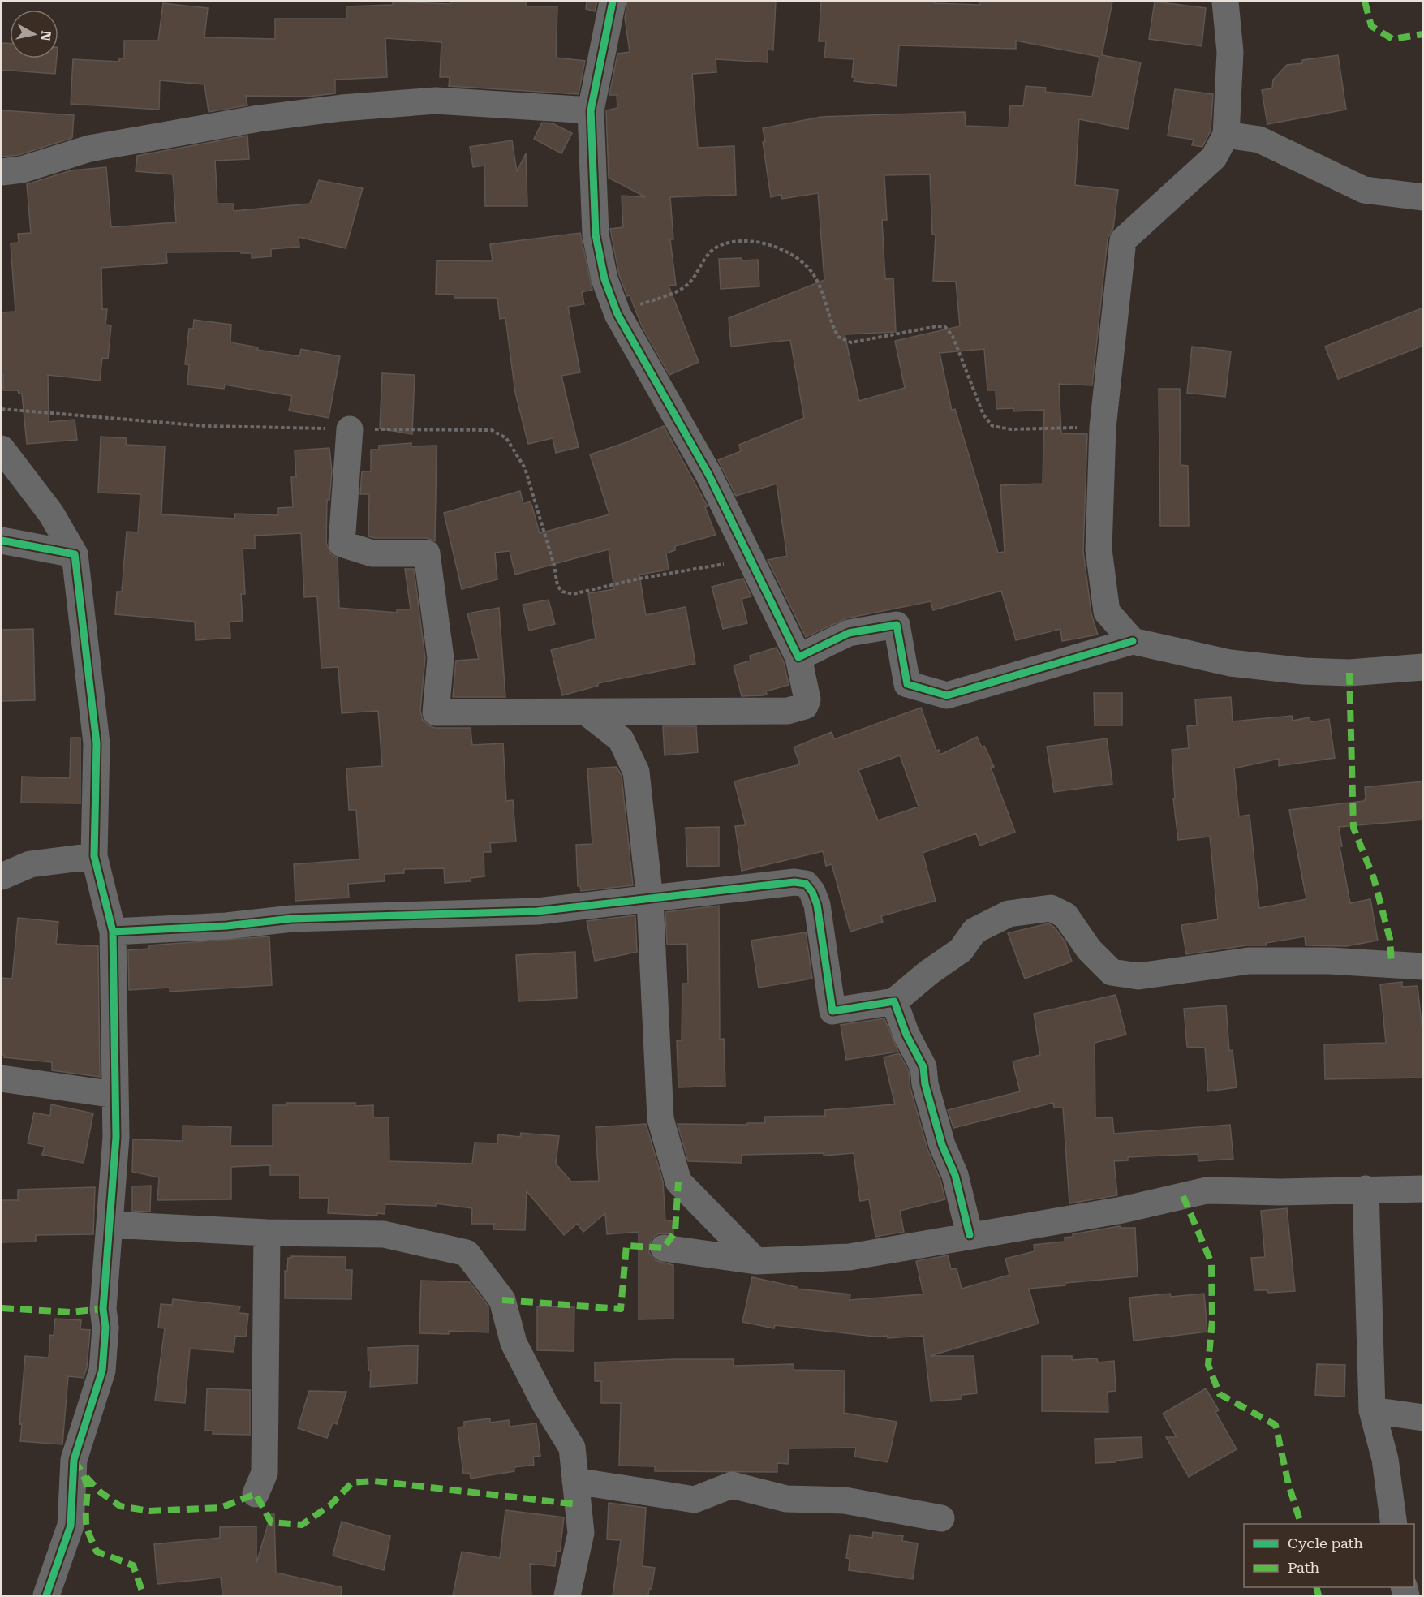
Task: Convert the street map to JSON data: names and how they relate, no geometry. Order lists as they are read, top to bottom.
{
  "legend": ["Cycle path", "Path"],
  "north": "right"
}
